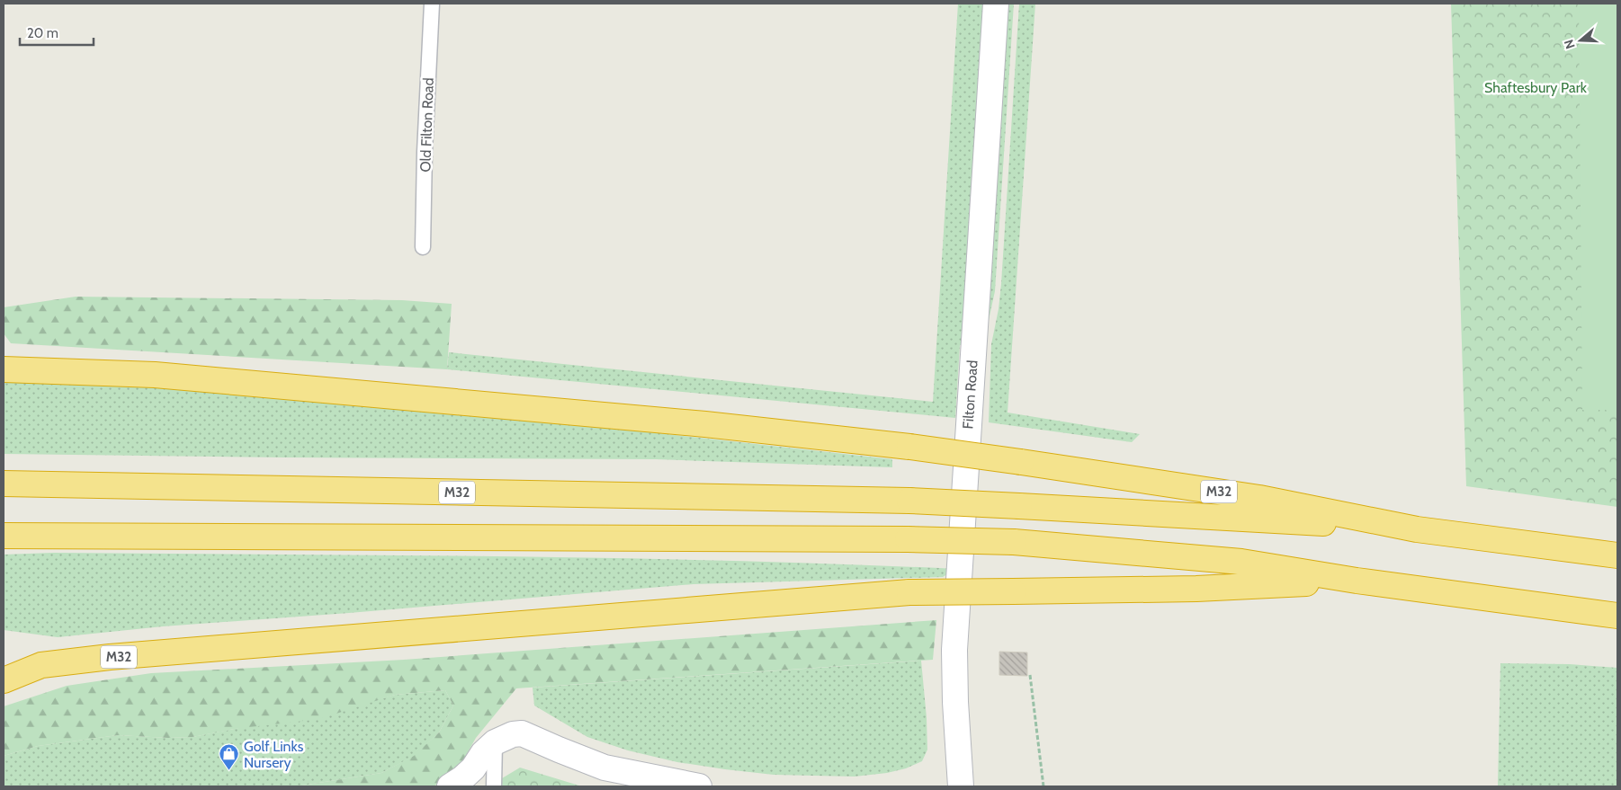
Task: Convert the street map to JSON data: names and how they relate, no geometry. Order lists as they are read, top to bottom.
{
  "streets": {
    "highway": ["M32"],
    "street": ["Filton Road"],
    "lane": ["Old Filton Road"]
  },
  "parks": ["Shaftesbury Park"],
  "places": {
    "shop": ["Golf Links Nursery"]
  },
  "scale_bar": "20 m",
  "north": "left"
}
